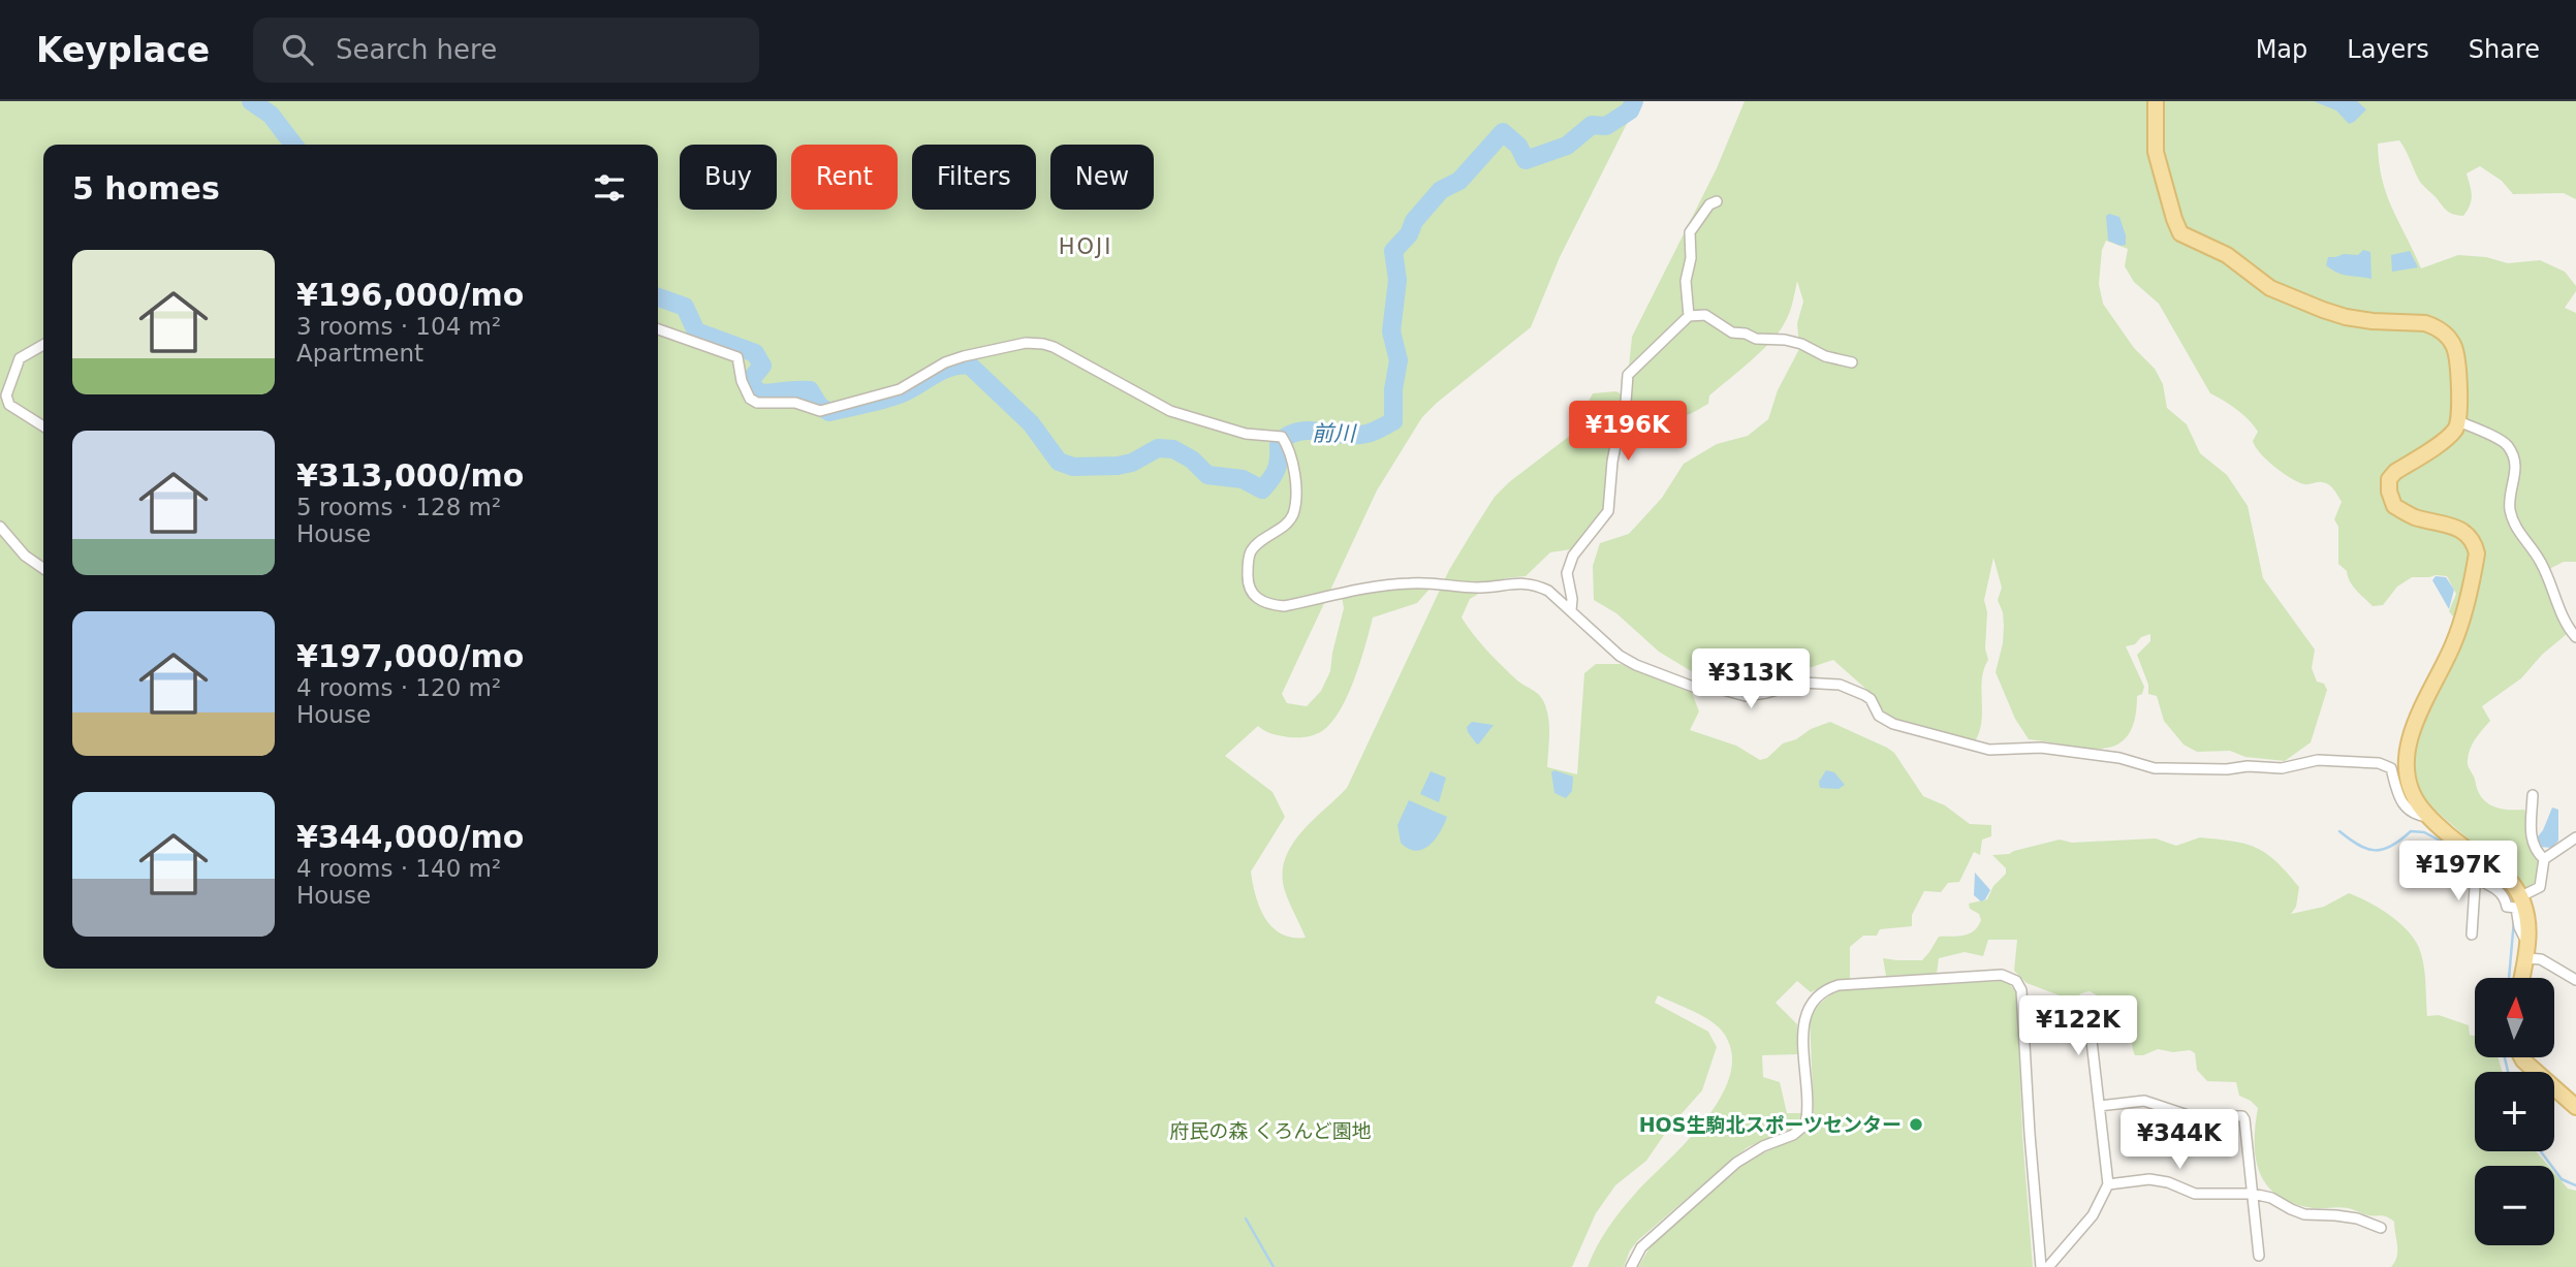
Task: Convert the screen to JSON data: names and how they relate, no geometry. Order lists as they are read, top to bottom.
{
  "districts": ["HOJI"],
  "water": ["前川"],
  "parks": ["府民の森 くろんど園地"],
  "places": ["HOS生駒北スポーツセンター"],
  "north": "top",
  "page": {
    "header": "Keyplace",
    "search": "Search here",
    "nav": ["Map", "Layers", "Share"],
    "chip": [
      "Buy",
      "Rent",
      "Filters",
      "New"
    ],
    "heading": "5 homes",
    "list": [
      {
        "name": "¥196,000/mo",
        "note": "3 rooms · 104 m² · Apartment"
      },
      {
        "name": "¥313,000/mo",
        "note": "5 rooms · 128 m² · House"
      },
      {
        "name": "¥197,000/mo",
        "note": "4 rooms · 120 m² · House"
      },
      {
        "name": "¥344,000/mo",
        "note": "4 rooms · 140 m² · House"
      }
    ],
    "price": [
      "¥196K",
      "¥313K",
      "¥197K",
      "¥122K",
      "¥344K"
    ],
    "map_buttons": ["+", "−"]
  }
}
